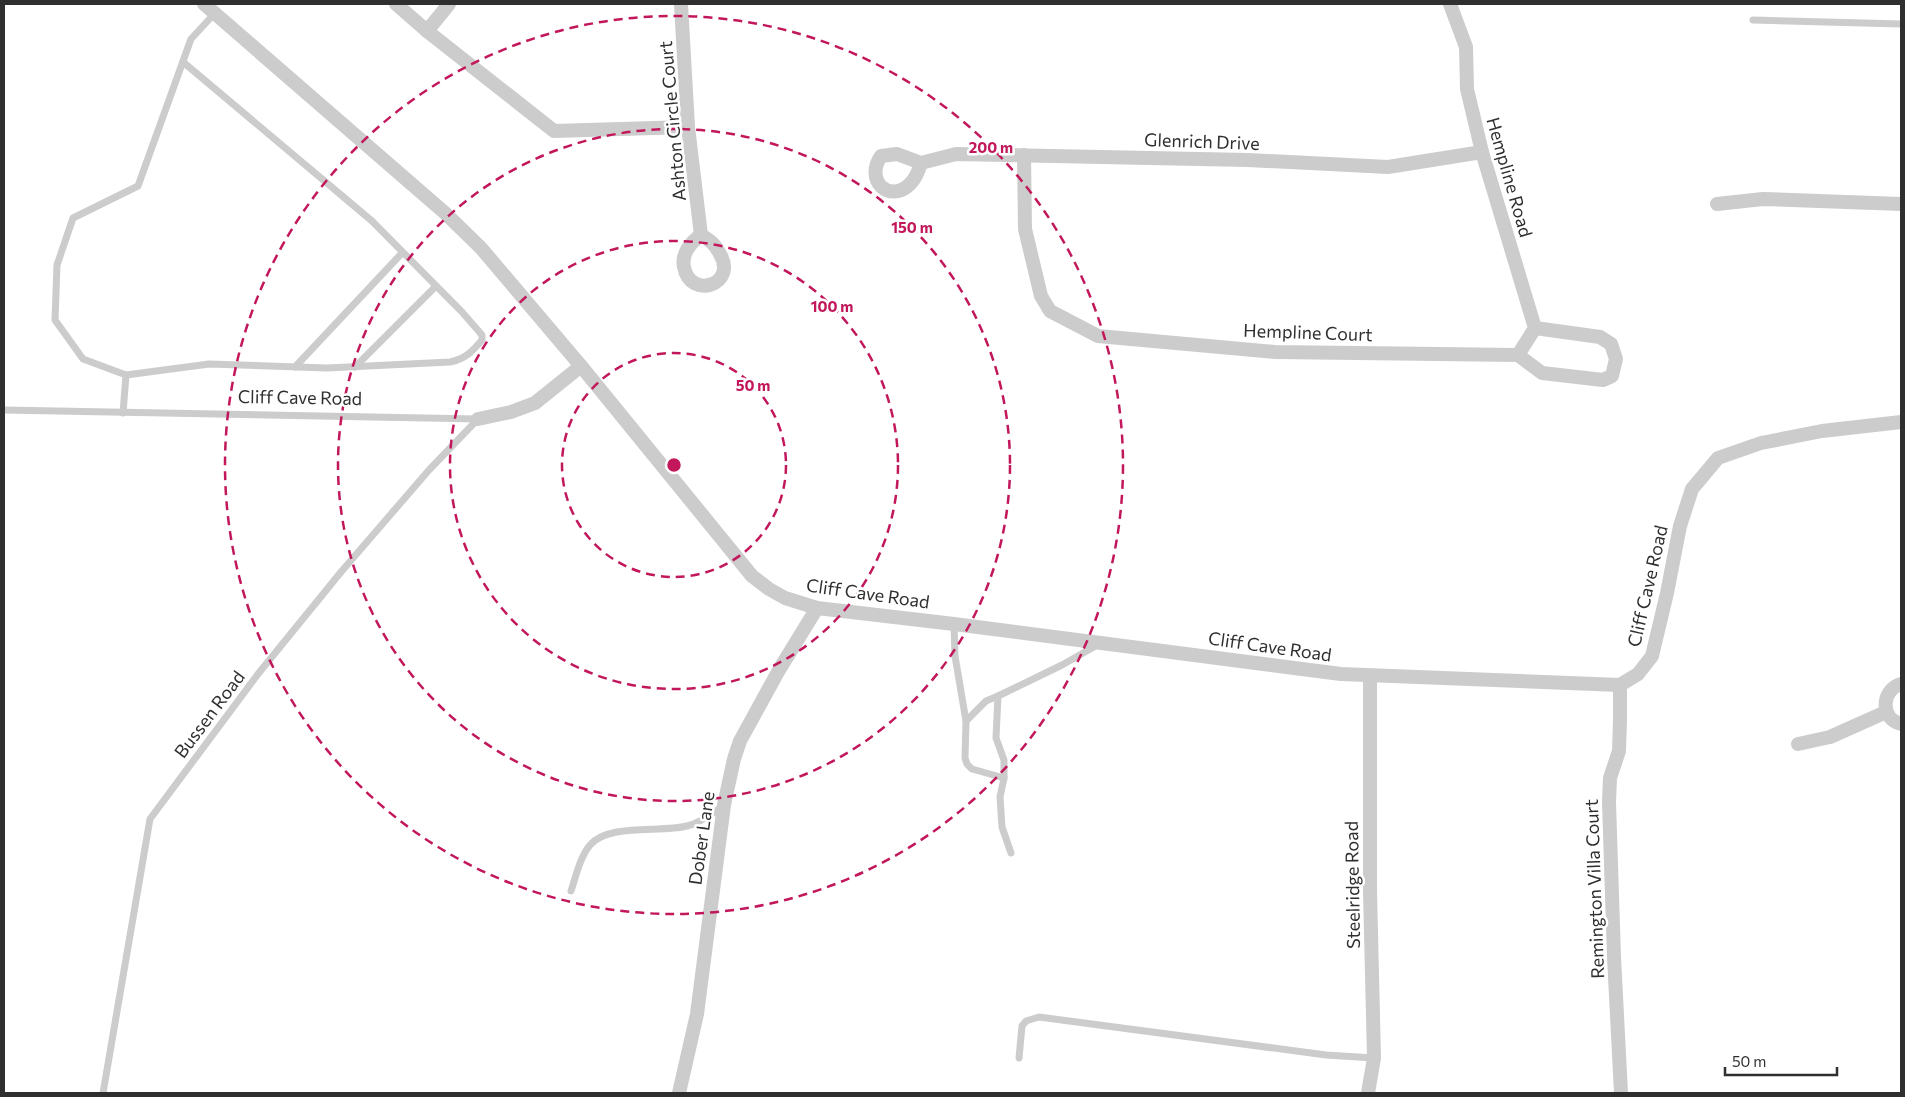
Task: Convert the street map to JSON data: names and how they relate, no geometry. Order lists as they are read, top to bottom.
{
  "streets": {
    "street": [
      "Ashton Circle Court",
      "Glenrich Drive",
      "Hempline Road",
      "Hempline Court",
      "Cliff Cave Road",
      "Dober Lane",
      "Steelridge Road",
      "Remington Villa Court"
    ],
    "lane": ["Bussen Road"]
  },
  "crossings": [
    ["Glenrich Drive", "Hempline Road"],
    ["Glenrich Drive", "Hempline Court"],
    ["Cliff Cave Road", "Bussen Road"],
    ["Cliff Cave Road", "Dober Lane"],
    ["Cliff Cave Road", "Steelridge Road"],
    ["Cliff Cave Road", "Remington Villa Court"]
  ],
  "scale_bar": "50 m",
  "rings": [
    "200 m",
    "150 m",
    "100 m",
    "50 m"
  ]
}
